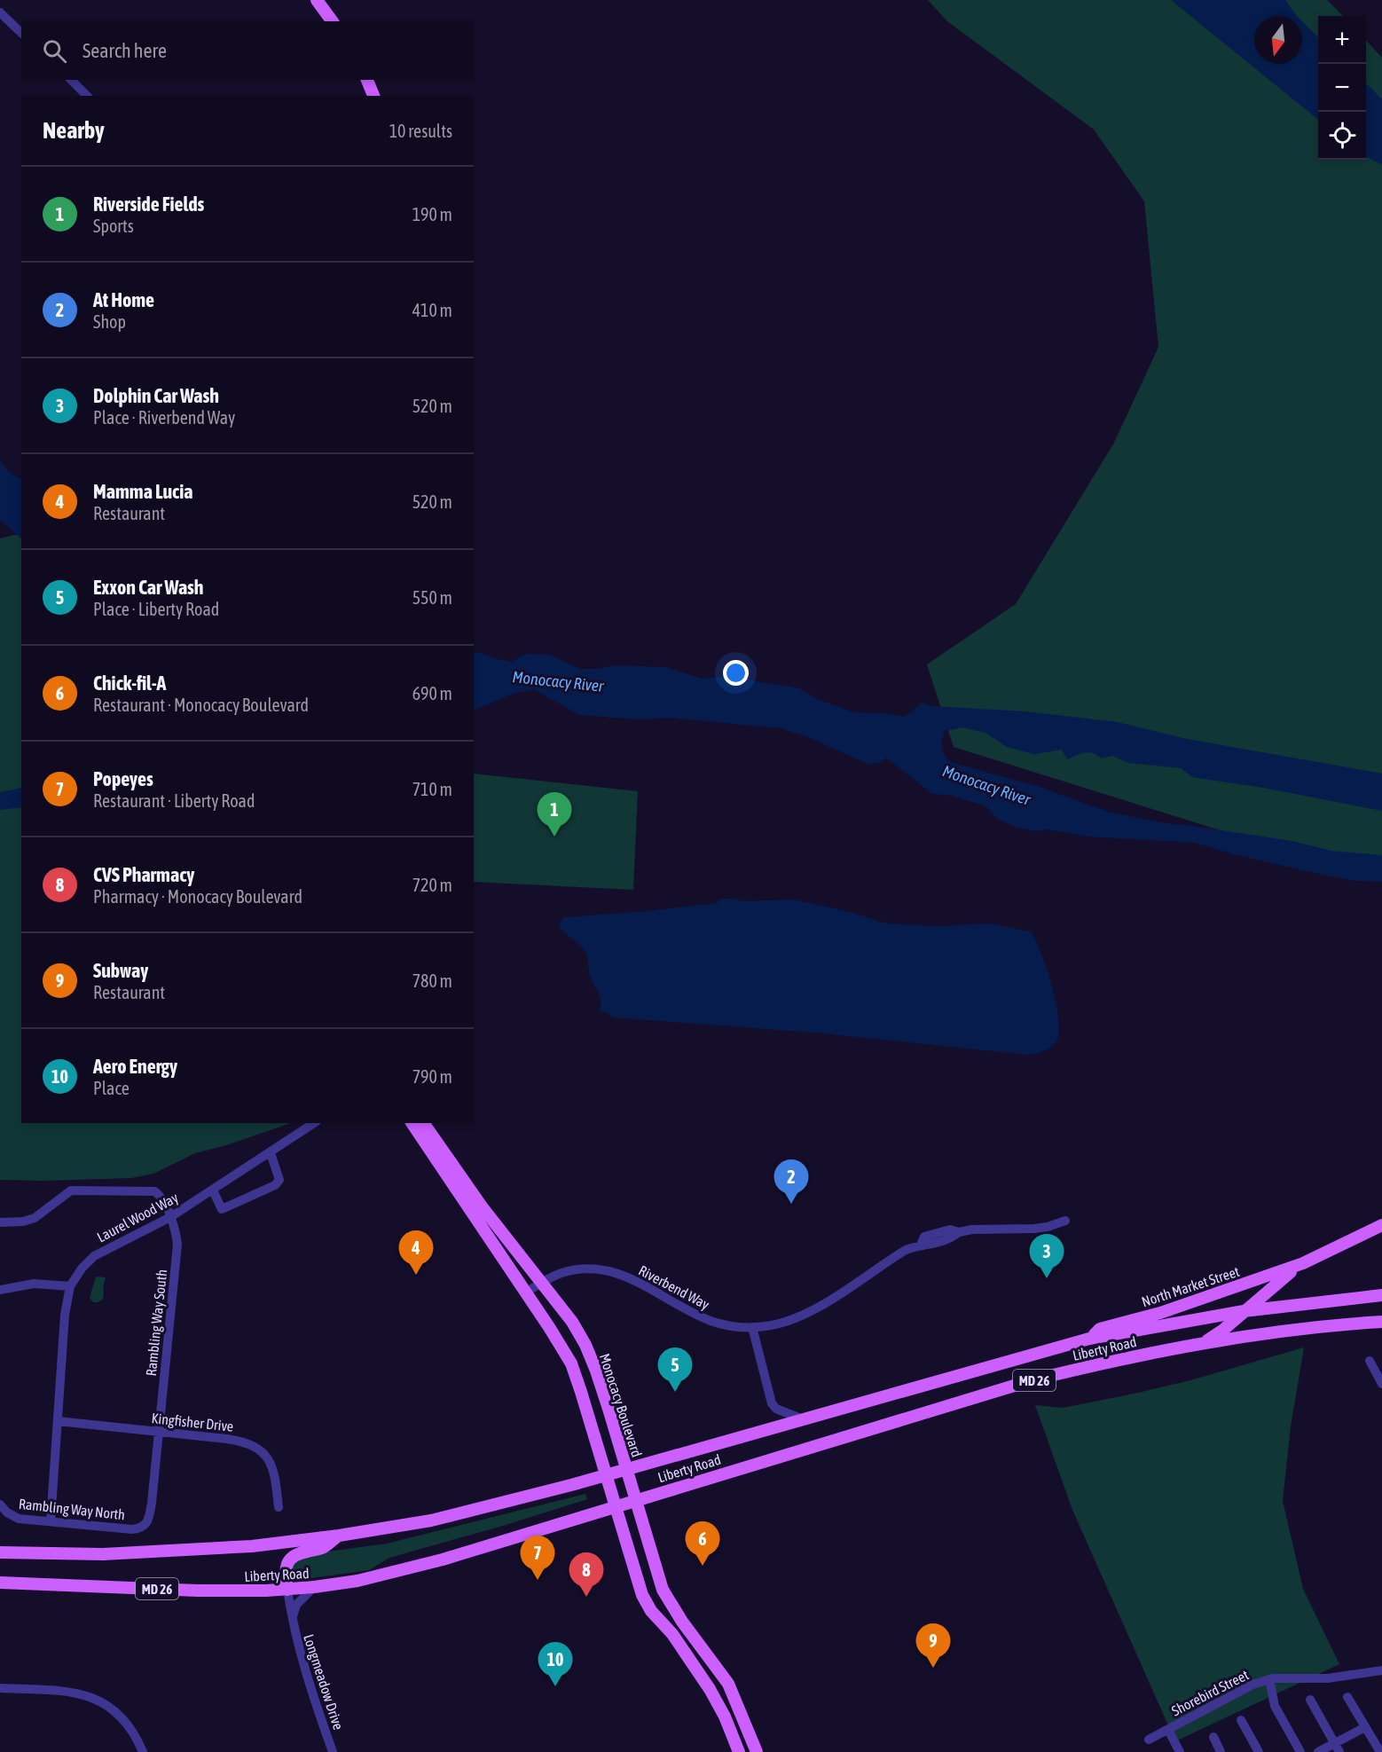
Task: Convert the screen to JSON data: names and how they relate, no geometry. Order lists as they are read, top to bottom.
{
  "streets": {
    "main road": [
      "North Market Street",
      "Liberty Road",
      "MD 26",
      "Monocacy Boulevard"
    ],
    "street": [
      "Laurel Wood Way",
      "Riverbend Way",
      "Rambling Way South",
      "Kingfisher Drive",
      "Rambling Way North",
      "Longmeadow Drive",
      "Shorebird Street"
    ]
  },
  "crossings": [
    ["Laurel Wood Way", "Rambling Way South"],
    ["Laurel Wood Way", "Kingfisher Drive"],
    ["Laurel Wood Way", "Rambling Way North"],
    ["North Market Street", "Liberty Road"],
    ["Riverbend Way", "Monocacy Boulevard"],
    ["Rambling Way South", "Kingfisher Drive"],
    ["Rambling Way South", "Rambling Way North"],
    ["Liberty Road", "Monocacy Boulevard"],
    ["Liberty Road", "Longmeadow Drive"],
    ["Kingfisher Drive", "Rambling Way North"]
  ],
  "water": ["Monocacy River"],
  "north": "bottom",
  "page": {
    "map_buttons": ["+", "−"],
    "search": "Search here",
    "heading": ["Nearby", "10 results"],
    "list": [
      {
        "mark": "1",
        "name": "Riverside Fields",
        "note": "Sports",
        "value": "190 m"
      },
      {
        "mark": "2",
        "name": "At Home",
        "note": "Shop",
        "value": "410 m"
      },
      {
        "mark": "3",
        "name": "Dolphin Car Wash",
        "note": "Place · Riverbend Way",
        "value": "520 m"
      },
      {
        "mark": "4",
        "name": "Mamma Lucia",
        "note": "Restaurant",
        "value": "520 m"
      },
      {
        "mark": "5",
        "name": "Exxon Car Wash",
        "note": "Place · Liberty Road",
        "value": "550 m"
      },
      {
        "mark": "6",
        "name": "Chick-fil-A",
        "note": "Restaurant · Monocacy Boulevard",
        "value": "690 m"
      },
      {
        "mark": "7",
        "name": "Popeyes",
        "note": "Restaurant · Liberty Road",
        "value": "710 m"
      },
      {
        "mark": "8",
        "name": "CVS Pharmacy",
        "note": "Pharmacy · Monocacy Boulevard",
        "value": "720 m"
      },
      {
        "mark": "9",
        "name": "Subway",
        "note": "Restaurant",
        "value": "780 m"
      },
      {
        "mark": "10",
        "name": "Aero Energy",
        "note": "Place",
        "value": "790 m"
      }
    ],
    "pins": [
      "1",
      "2",
      "4",
      "3",
      "5",
      "6",
      "7",
      "8",
      "9",
      "10"
    ]
  }
}
